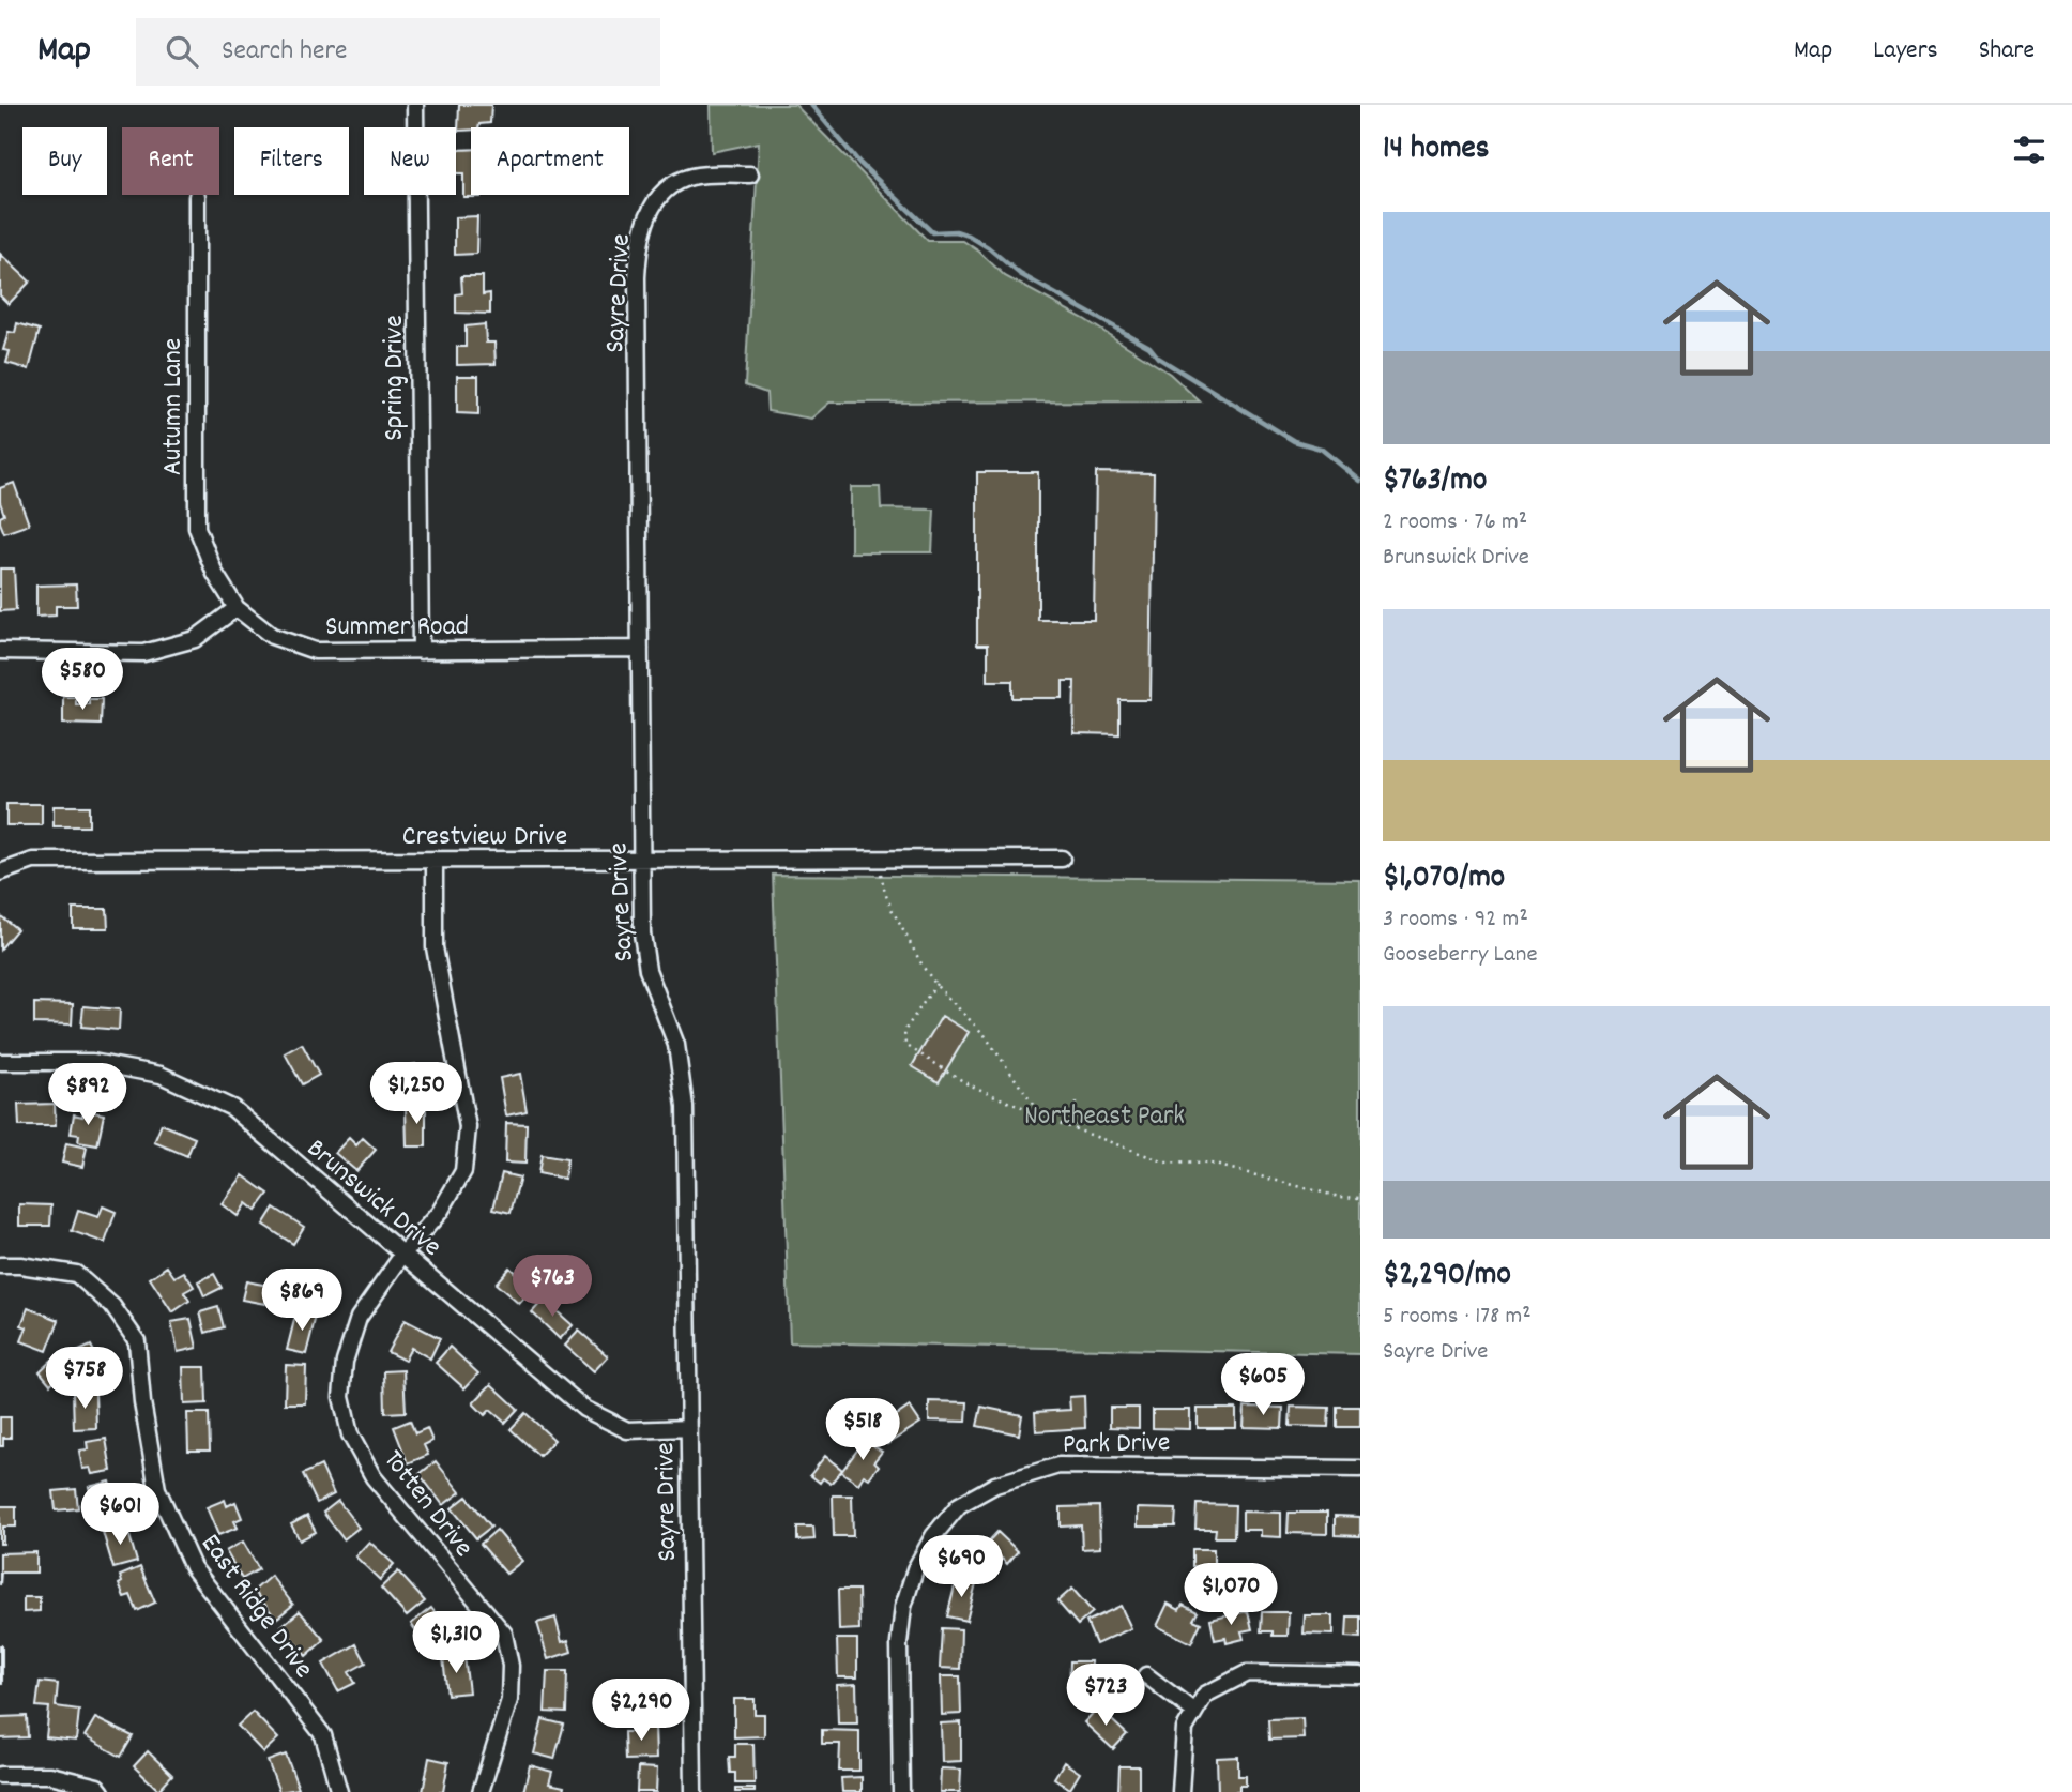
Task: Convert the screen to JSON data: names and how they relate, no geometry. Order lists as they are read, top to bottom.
{
  "streets": {
    "street": [
      "Sayre Drive",
      "Spring Drive",
      "Autumn Lane",
      "Summer Road",
      "Crestview Drive",
      "Brunswick Drive",
      "Park Drive",
      "Totten Drive",
      "East Ridge Drive"
    ]
  },
  "crossings": [
    ["Sayre Drive", "Summer Road"],
    ["Sayre Drive", "Crestview Drive"],
    ["Sayre Drive", "Brunswick Drive"],
    ["Spring Drive", "Summer Road"],
    ["Autumn Lane", "Summer Road"],
    ["Crestview Drive", "Totten Drive"],
    ["Brunswick Drive", "Totten Drive"]
  ],
  "parks": ["Northeast Park"],
  "page": {
    "header": "Map",
    "search": "Search here",
    "nav": ["Map", "Layers", "Share"],
    "heading": "14 homes",
    "chip": [
      "Buy",
      "Rent",
      "Filters",
      "New",
      "Apartment"
    ],
    "list": [
      {
        "name": "$763/mo",
        "note": "2 rooms · 76 m² · Brunswick Drive"
      },
      {
        "name": "$1,070/mo",
        "note": "3 rooms · 92 m² · Gooseberry Lane"
      },
      {
        "name": "$2,290/mo",
        "note": "5 rooms · 178 m² · Sayre Drive"
      }
    ],
    "price": [
      "$580",
      "$1,250",
      "$892",
      "$763",
      "$869",
      "$758",
      "$605",
      "$518",
      "$601",
      "$690",
      "$1,070",
      "$1,310",
      "$723",
      "$2,290"
    ]
  }
}
